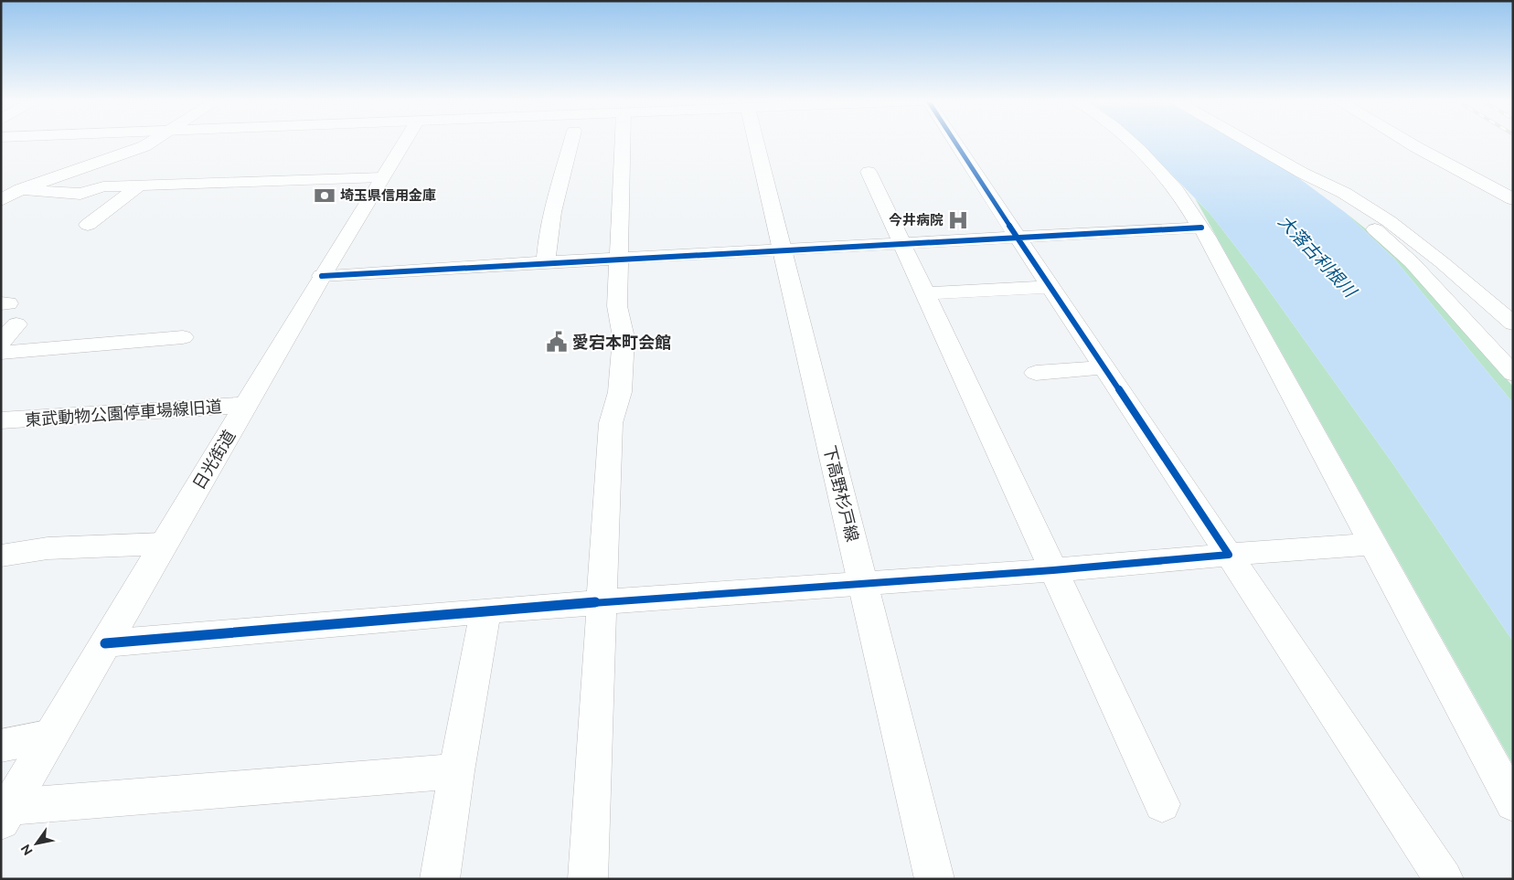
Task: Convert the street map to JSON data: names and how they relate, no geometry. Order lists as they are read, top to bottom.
{
  "streets": {
    "street": ["東武動物公園停車場線旧道", "日光街道", "下高野杉戸線"]
  },
  "crossings": [
    ["東武動物公園停車場線旧道", "日光街道"]
  ],
  "water": ["大落古利根川"],
  "places": {
    "bank": ["埼玉県信用金庫"],
    "hospital": ["今井病院"],
    "public building": ["愛宕本町会館"]
  },
  "north": "bottom left"
}
